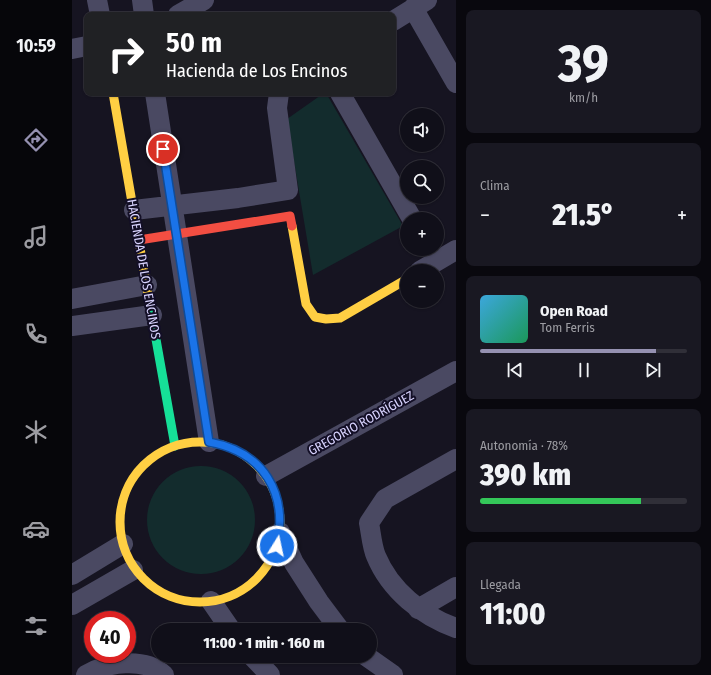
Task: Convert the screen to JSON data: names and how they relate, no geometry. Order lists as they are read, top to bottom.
{
  "streets": {
    "street": ["HACIENDA DE LOS ENCINOS", "GREGORIO RODRÍGUEZ"]
  },
  "page": {
    "tabs": "10:59",
    "tile": [
      ["39", "km/h"],
      "Clima",
      ["Autonomía · 78%", "390 km"],
      ["Llegada", "11:00"]
    ],
    "turn": ["50 m", "Hacienda de Los Encinos"],
    "map_buttons": ["+", "−"],
    "heat": ["−", "21.5°", "+"],
    "song": ["Open Road", "Tom Ferris"],
    "limit": "40",
    "trip": "11:00 · 1 min · 160 m"
  }
}
